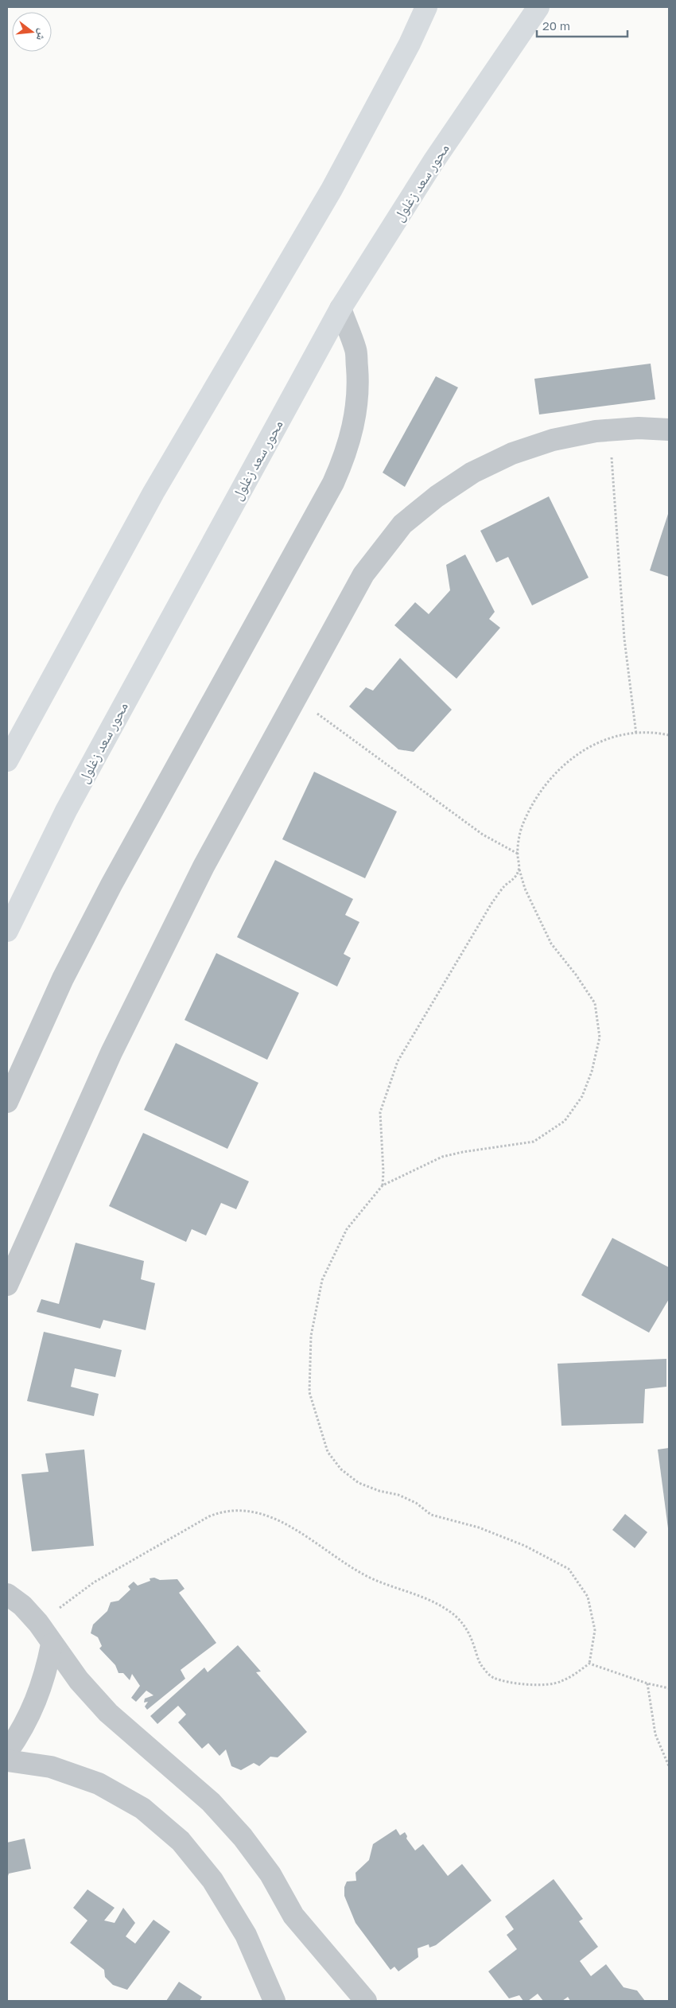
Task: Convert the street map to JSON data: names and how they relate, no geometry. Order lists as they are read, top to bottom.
{
  "streets": {
    "main road": ["محور سعد زغلول"]
  },
  "scale_bar": "20 m",
  "north": "right"
}
